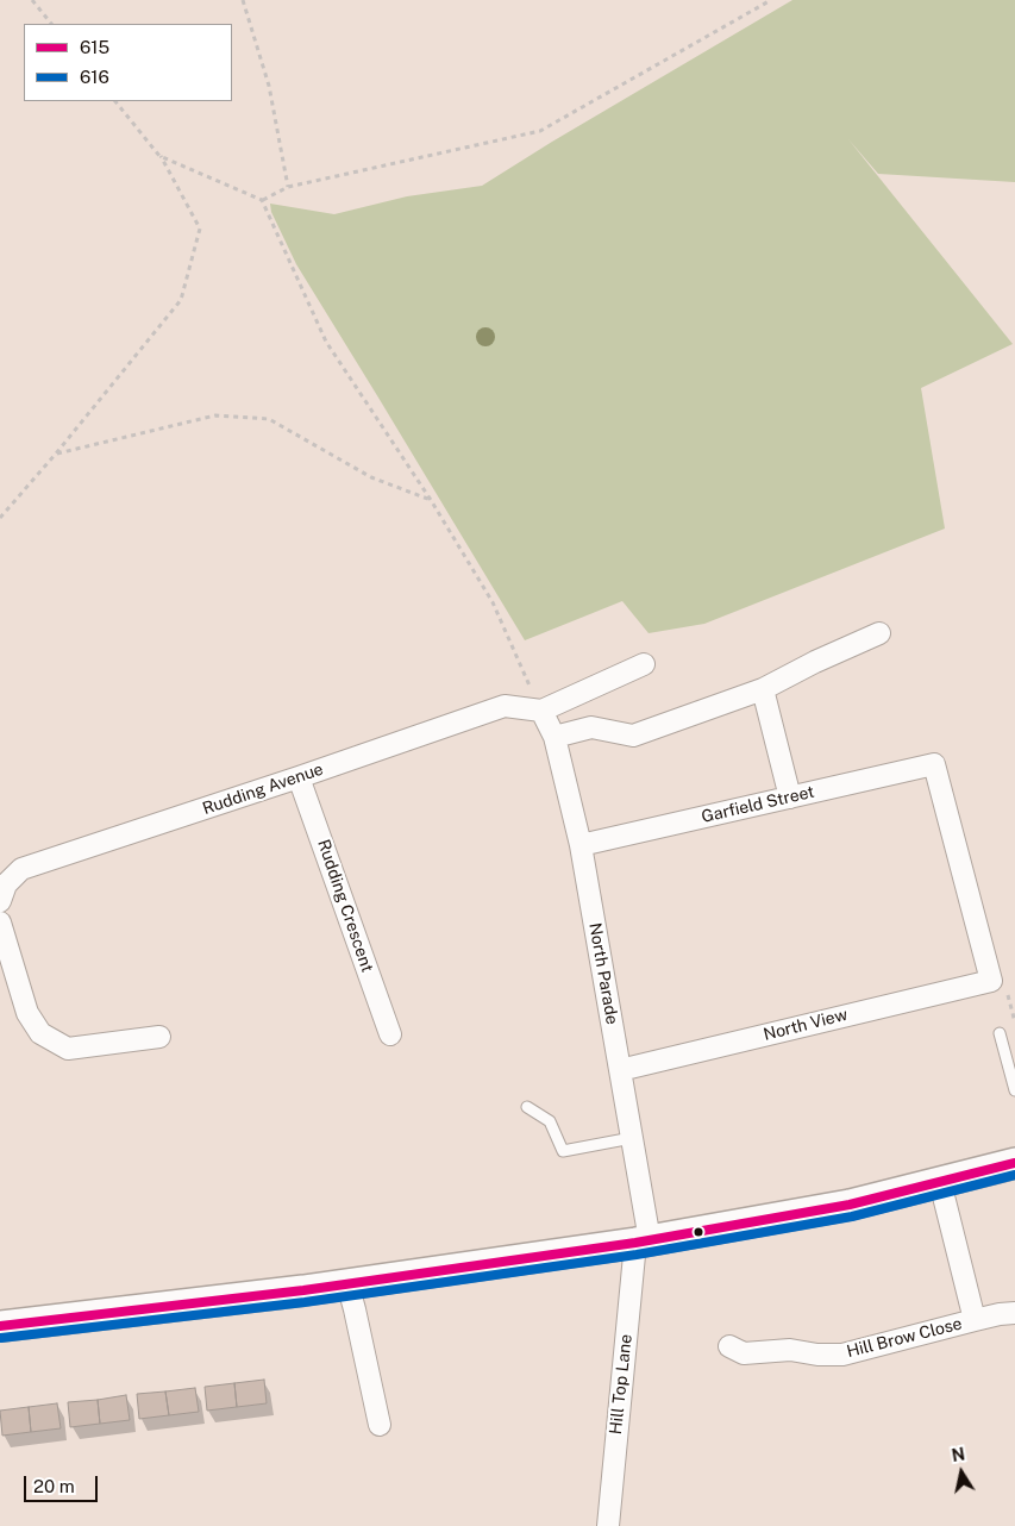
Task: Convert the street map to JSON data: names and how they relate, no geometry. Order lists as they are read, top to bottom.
{
  "streets": {
    "street": [
      "Rudding Avenue",
      "Garfield Street",
      "Rudding Crescent",
      "North Parade",
      "North View",
      "Hill Brow Close",
      "Hill Top Lane"
    ]
  },
  "crossings": [
    ["Rudding Avenue", "Rudding Crescent"],
    ["Rudding Avenue", "North Parade"],
    ["Garfield Street", "North Parade"],
    ["Garfield Street", "North View"],
    ["North Parade", "North View"],
    ["North Parade", "Hill Top Lane"]
  ],
  "lines": ["transit line 615", "transit line 616"],
  "legend": ["615", "616"],
  "scale_bar": "20 m",
  "north": "top"
}
